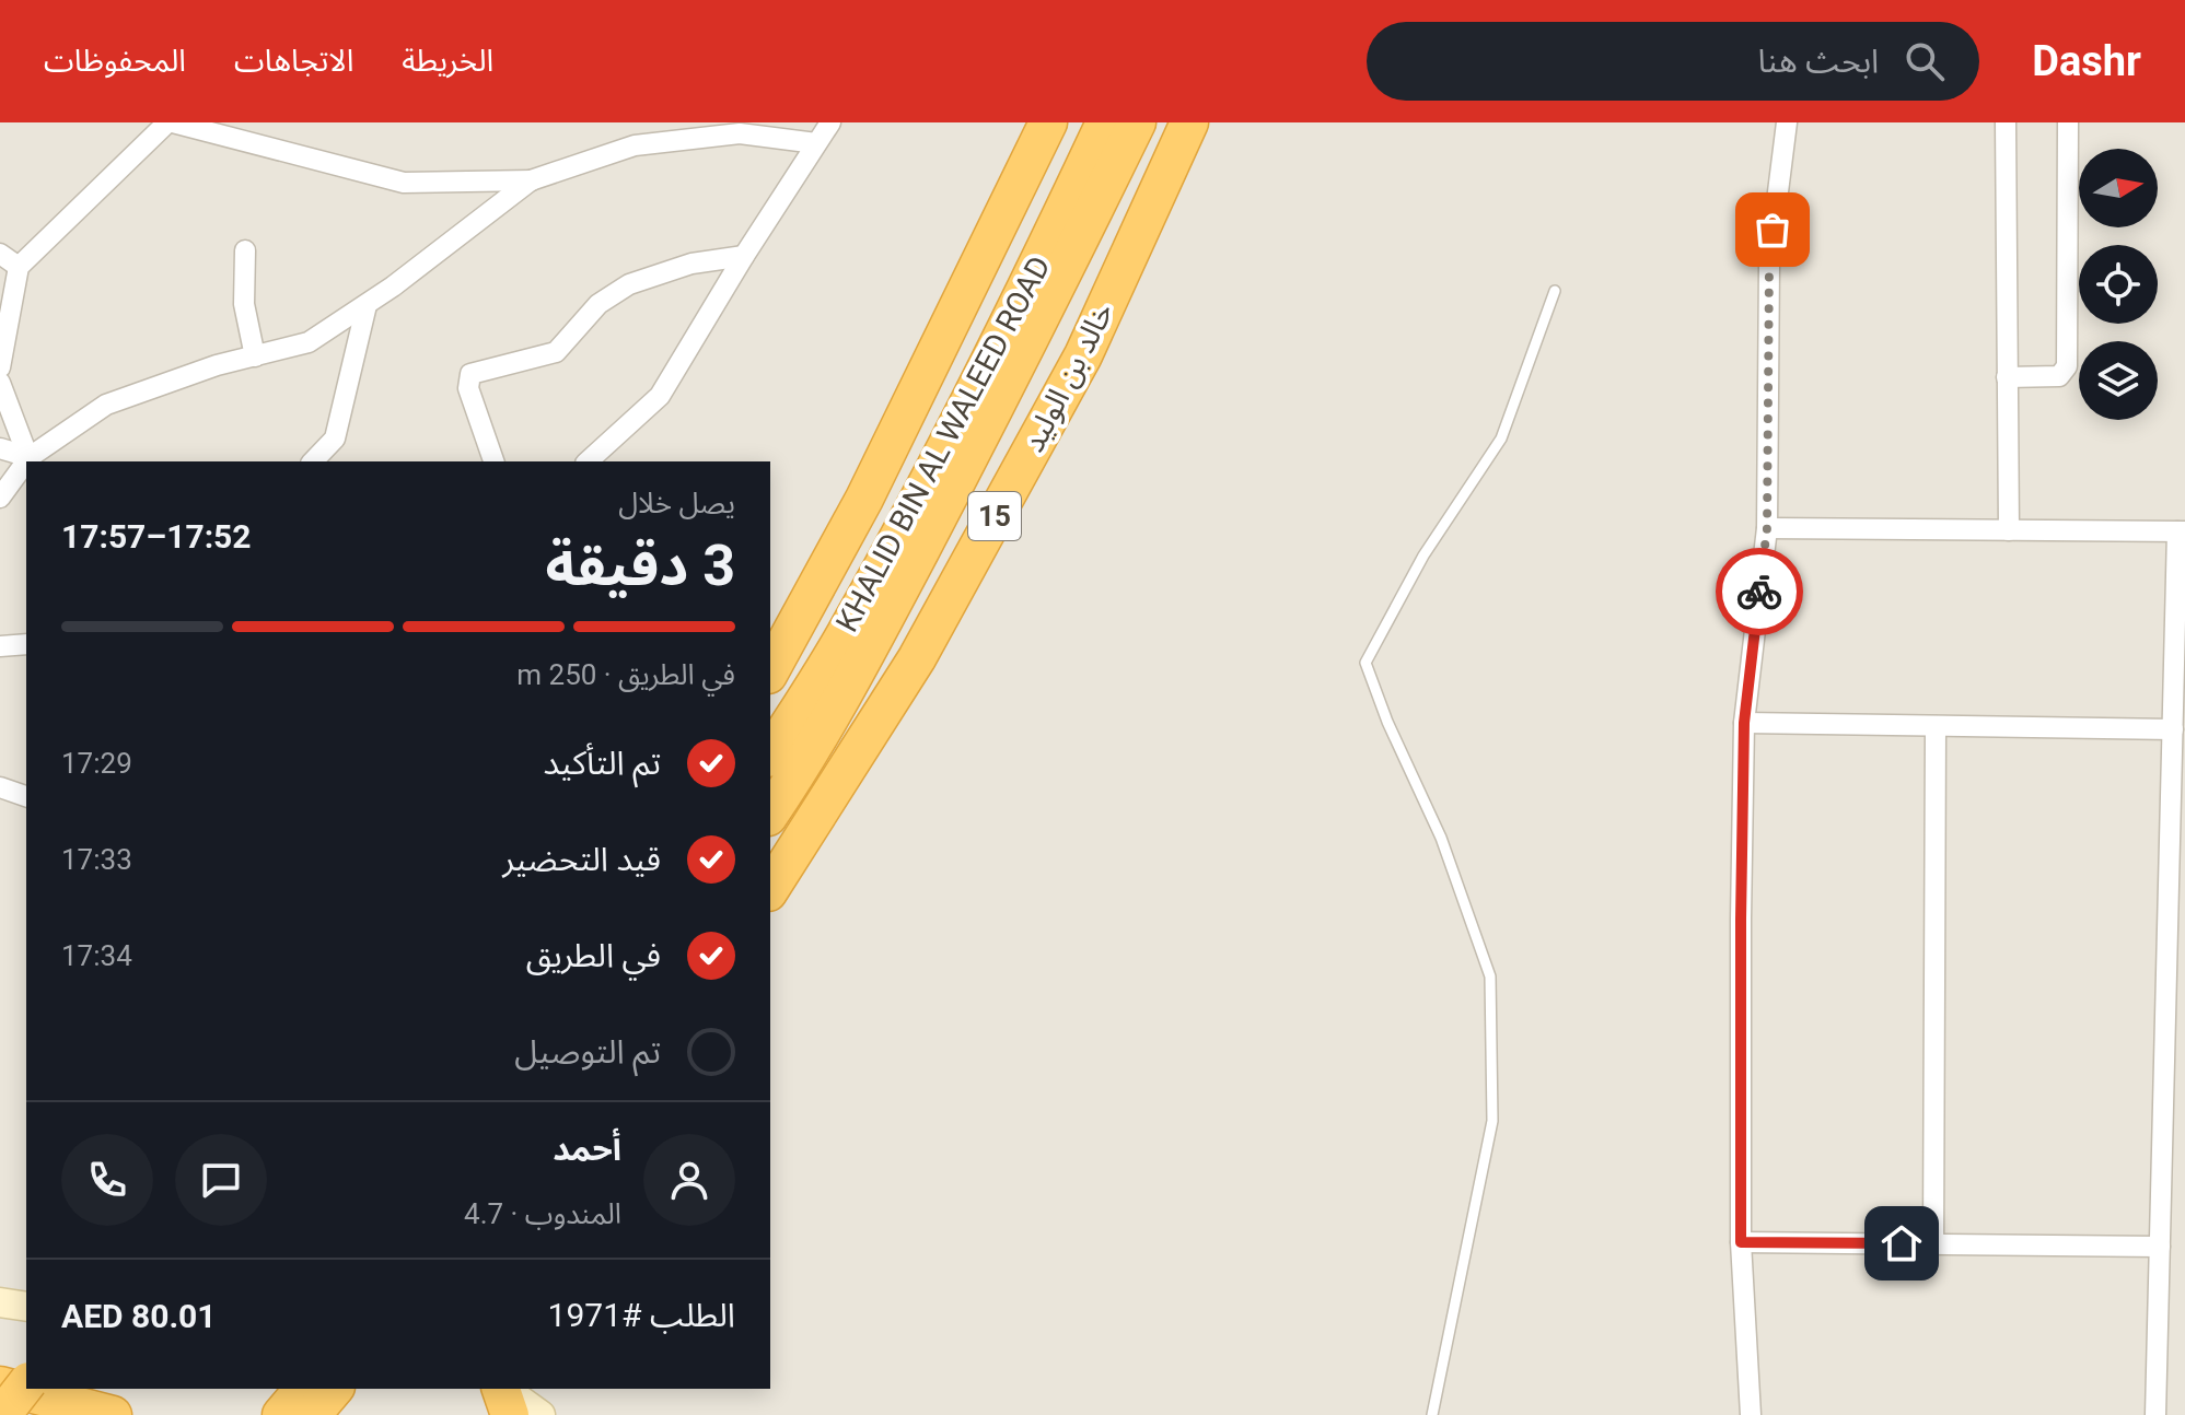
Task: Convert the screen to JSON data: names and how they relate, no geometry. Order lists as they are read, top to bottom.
{
  "streets": {
    "highway": ["خالد بن الوليد", "KHALID BIN AL WALEED ROAD", "15"]
  },
  "north": "right",
  "page": {
    "header": "Dashr",
    "search": "ابحث هنا",
    "nav": ["الخريطة", "الاتجاهات", "المحفوظات"],
    "heading": ["3 دقيقة", "يصل خلال", "17:52–17:57"],
    "panel": [
      "أحمد",
      "المندوب · 4.7",
      "الطلب #1971",
      "AED 80.01"
    ],
    "bar": "في الطريق · 250 m",
    "list": [
      ["تم التأكيد", "17:29"],
      ["قيد التحضير", "17:33"],
      ["في الطريق", "17:34"],
      "تم التوصيل"
    ]
  }
}
